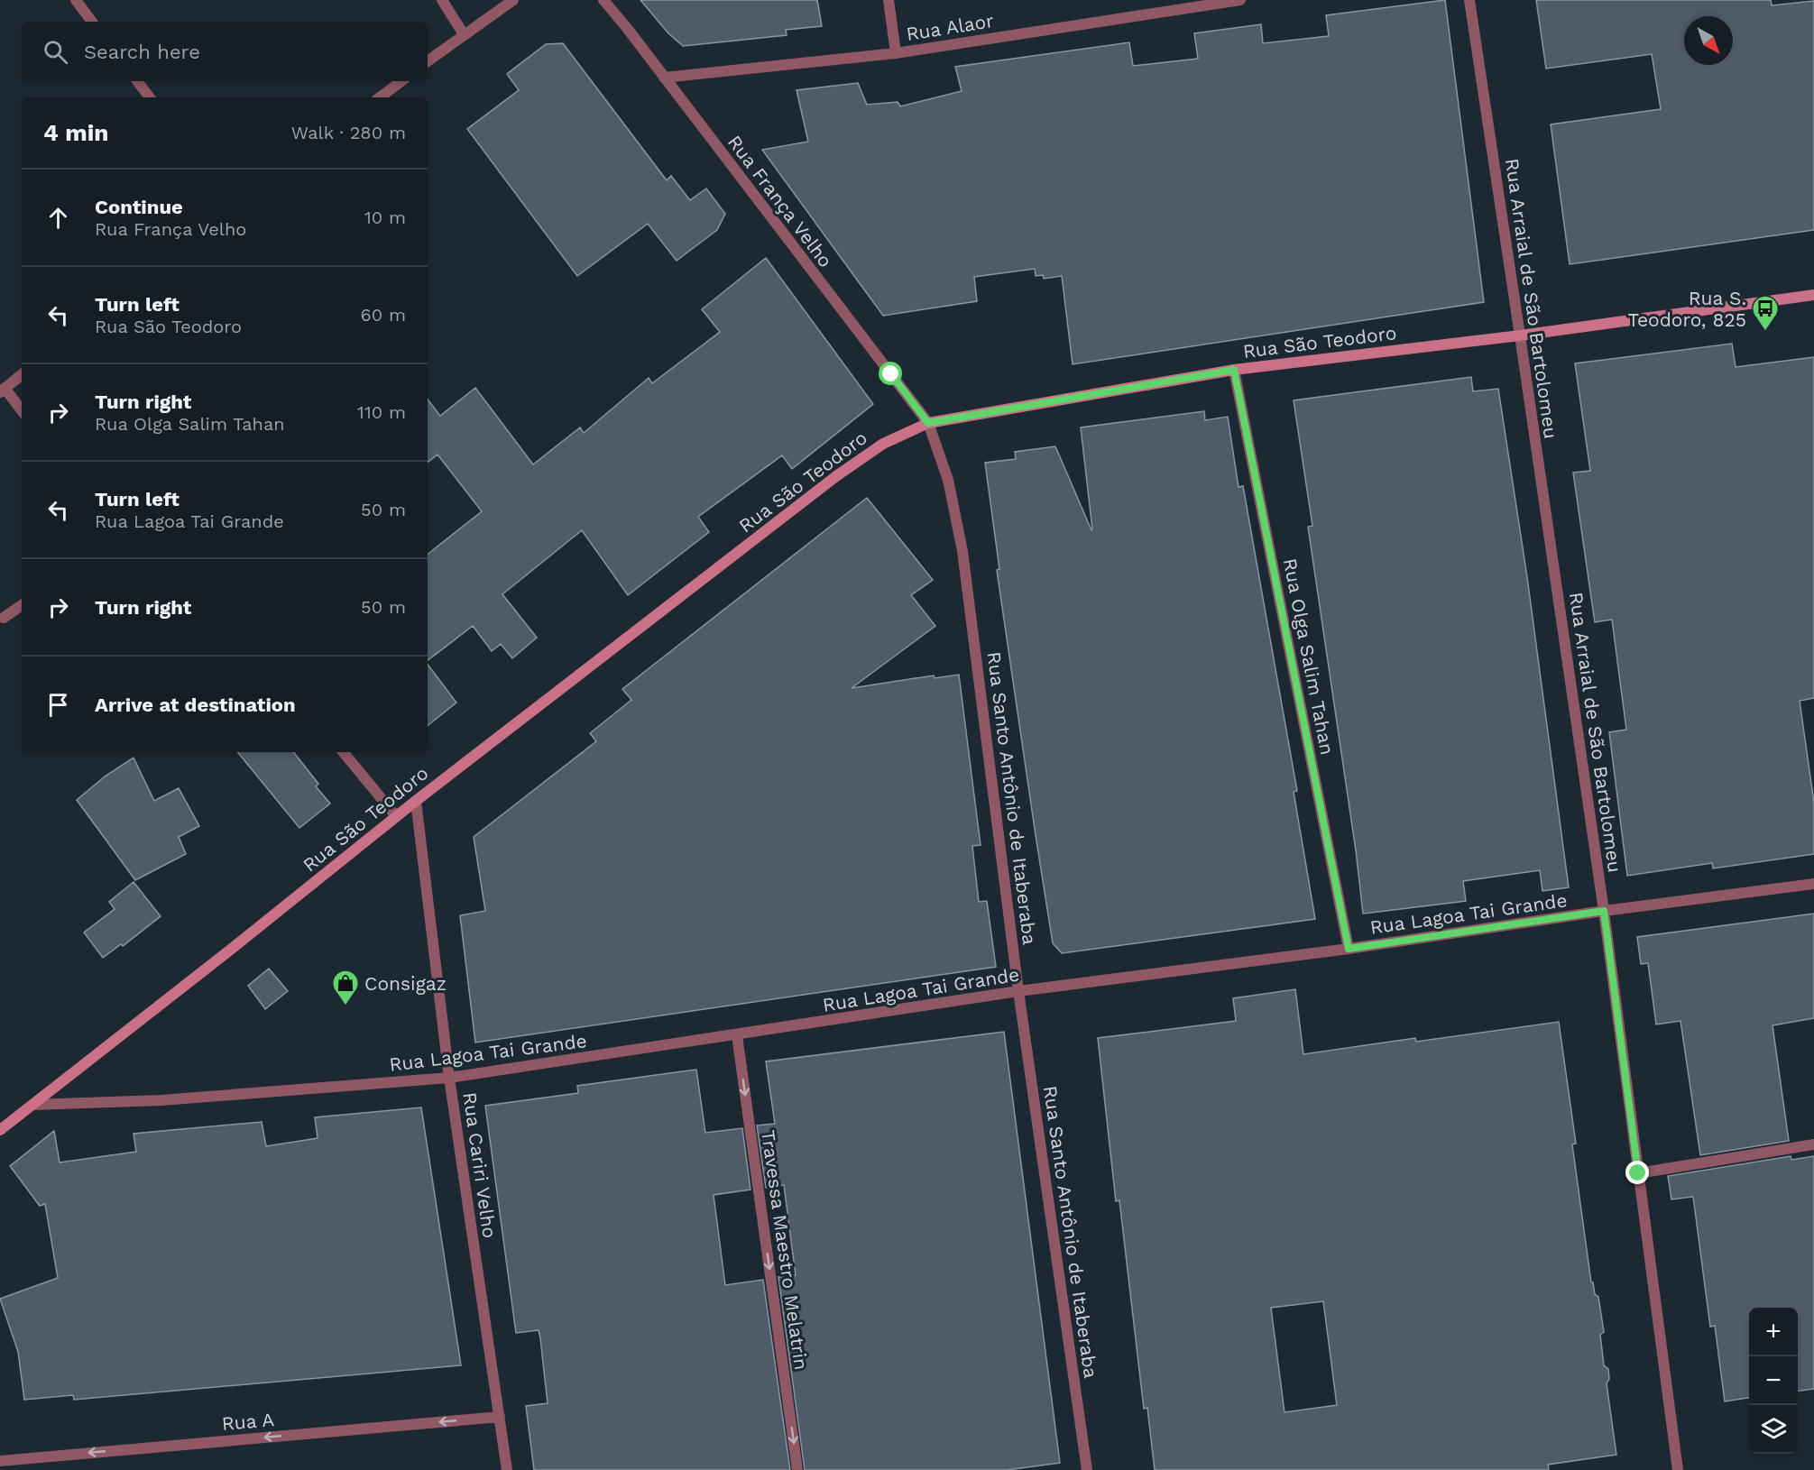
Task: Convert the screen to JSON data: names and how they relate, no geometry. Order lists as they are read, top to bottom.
{
  "streets": {
    "main road": ["Rua São Teodoro"],
    "street": [
      "Rua Alaor",
      "Rua França Velho",
      "Rua Arraial de São Bartolomeu",
      "Rua Olga Salim Tahan",
      "Rua Santo Antônio de Itaberaba",
      "Rua Lagoa Tai Grande",
      "Rua Cariri Velho",
      "Travessa Maestro Melatrin",
      "Rua A"
    ]
  },
  "crossings": [
    ["Rua Alaor", "Rua França Velho"],
    ["Rua França Velho", "Rua São Teodoro"],
    ["Rua França Velho", "Rua Santo Antônio de Itaberaba"],
    ["Rua Arraial de São Bartolomeu", "Rua São Teodoro"],
    ["Rua Arraial de São Bartolomeu", "Rua Lagoa Tai Grande"],
    ["Rua São Teodoro", "Rua Olga Salim Tahan"],
    ["Rua São Teodoro", "Rua Santo Antônio de Itaberaba"],
    ["Rua São Teodoro", "Rua Lagoa Tai Grande"],
    ["Rua São Teodoro", "Rua Cariri Velho"],
    ["Rua Olga Salim Tahan", "Rua Lagoa Tai Grande"],
    ["Rua Santo Antônio de Itaberaba", "Rua Lagoa Tai Grande"],
    ["Rua Lagoa Tai Grande", "Rua Cariri Velho"],
    ["Rua Lagoa Tai Grande", "Travessa Maestro Melatrin"],
    ["Rua Cariri Velho", "Rua A"]
  ],
  "one_way": ["Travessa Maestro Melatrin", "Rua A"],
  "places": {
    "bus stop": ["Rua S. Teodoro, 825"],
    "shop": ["Consigaz"]
  },
  "north": "bottom right",
  "page": {
    "search": "Search here",
    "heading": ["4 min", "Walk · 280 m"],
    "list": [
      ["Continue", "Rua França Velho", "10 m"],
      ["Turn left", "Rua São Teodoro", "60 m"],
      ["Turn right", "Rua Olga Salim Tahan", "110 m"],
      ["Turn left", "Rua Lagoa Tai Grande", "50 m"],
      ["Turn right", "50 m"],
      "Arrive at destination"
    ],
    "map_buttons": ["+", "−"]
  }
}
